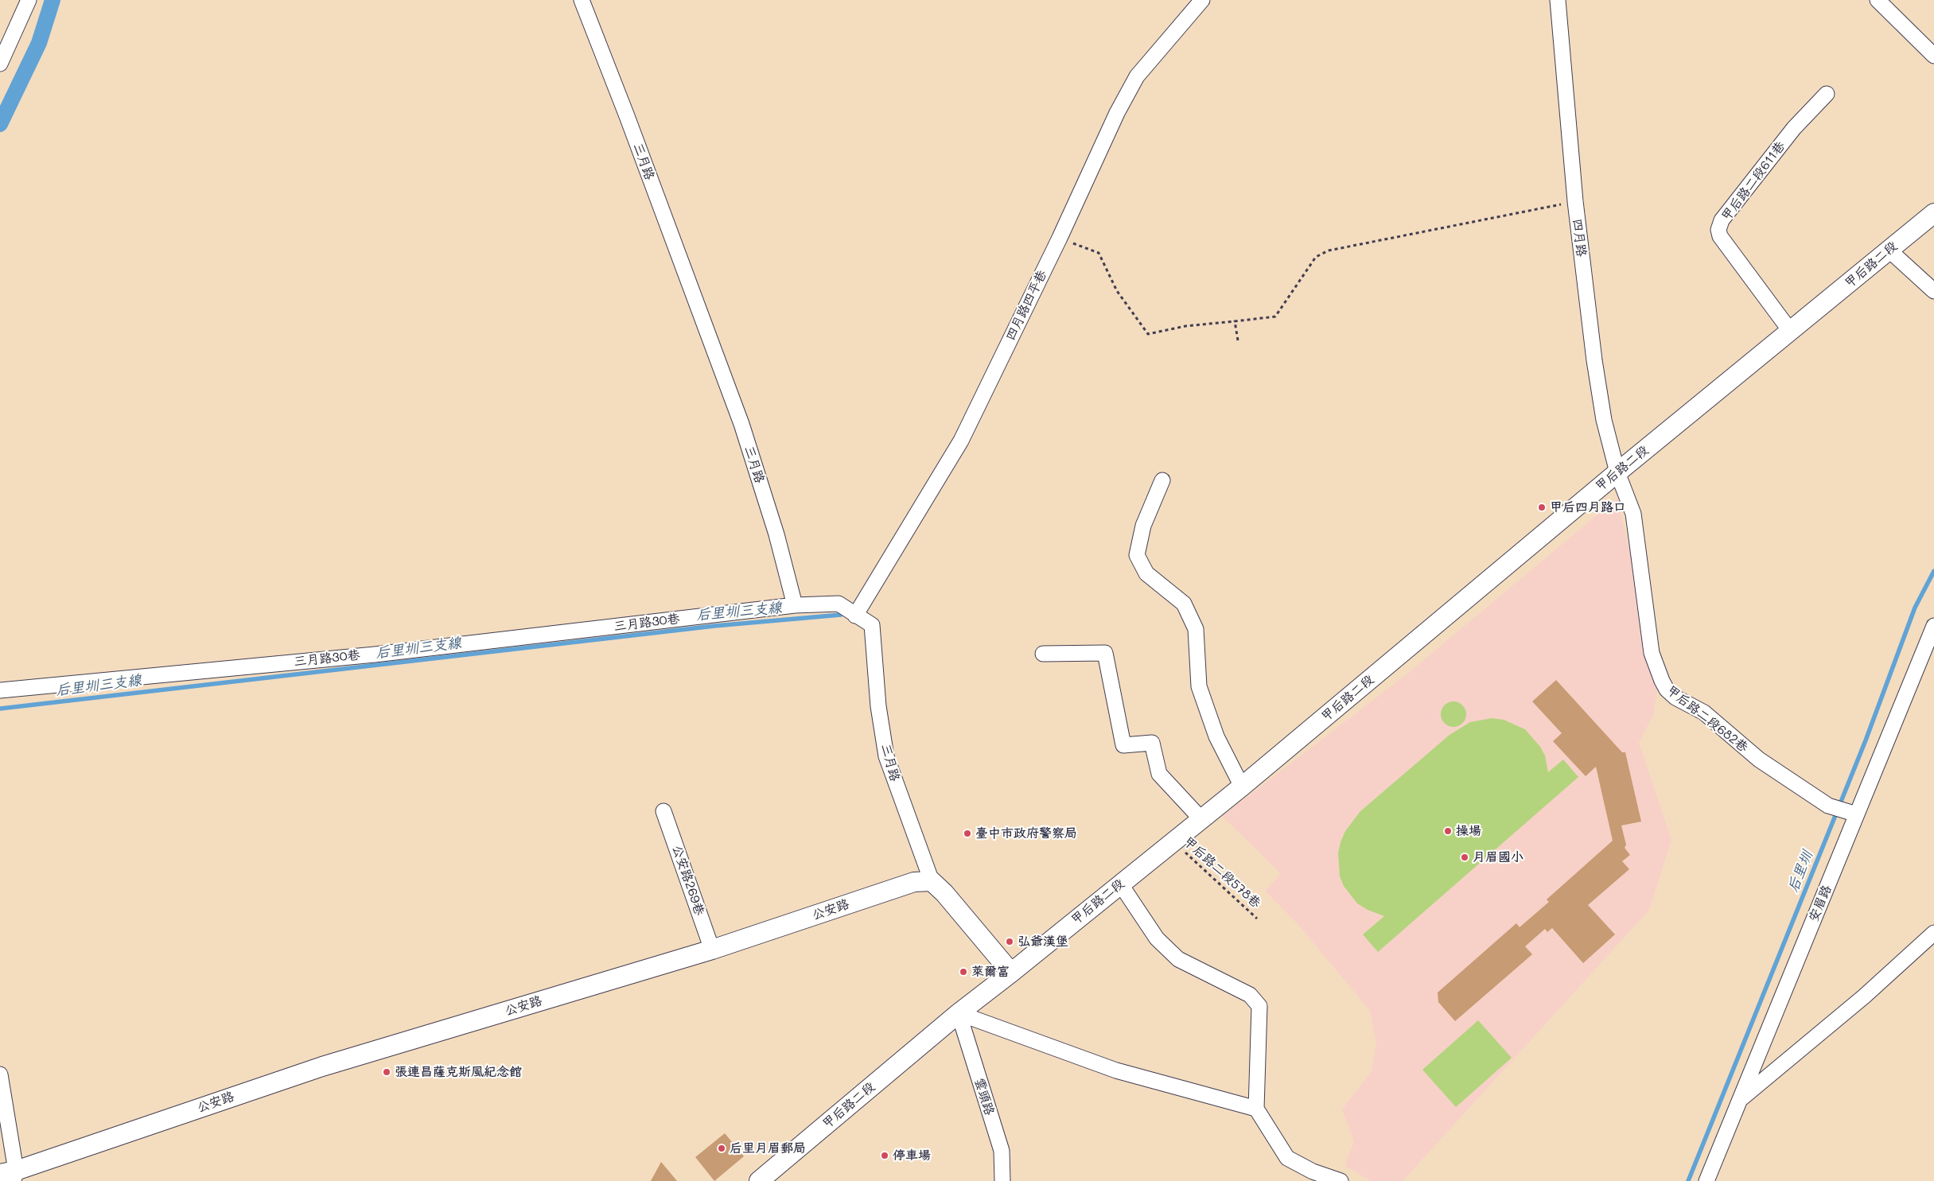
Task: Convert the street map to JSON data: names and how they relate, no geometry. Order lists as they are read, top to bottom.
{
  "streets": {
    "main road": ["甲后路二段", "公安路"],
    "street": [
      "三月路",
      "甲后路二段611巷",
      "四月路",
      "四月路四平巷",
      "三月路30巷",
      "甲后路二段682巷",
      "公安路269巷",
      "安眉路",
      "雲頭路"
    ],
    "path": ["甲后路二段578巷"]
  },
  "crossings": [
    ["三月路", "四月路四平巷"],
    ["三月路", "三月路30巷"],
    ["三月路", "公安路"],
    ["甲后路二段611巷", "甲后路二段"],
    ["四月路", "甲后路二段"],
    ["四月路", "甲后路二段682巷"],
    ["甲后路二段", "甲后路二段682巷"],
    ["甲后路二段", "甲后路二段578巷"],
    ["甲后路二段", "雲頭路"],
    ["甲后路二段682巷", "安眉路"],
    ["公安路269巷", "公安路"]
  ],
  "water": ["后里圳三支線", "后里圳"],
  "places": [
    "甲后四月路口",
    "操場",
    "臺中市政府警察局",
    "月眉國小",
    "弘爺漢堡",
    "萊爾富",
    "張連昌薩克斯風紀念館",
    "后里月眉郵局",
    "停車場"
  ]
}
